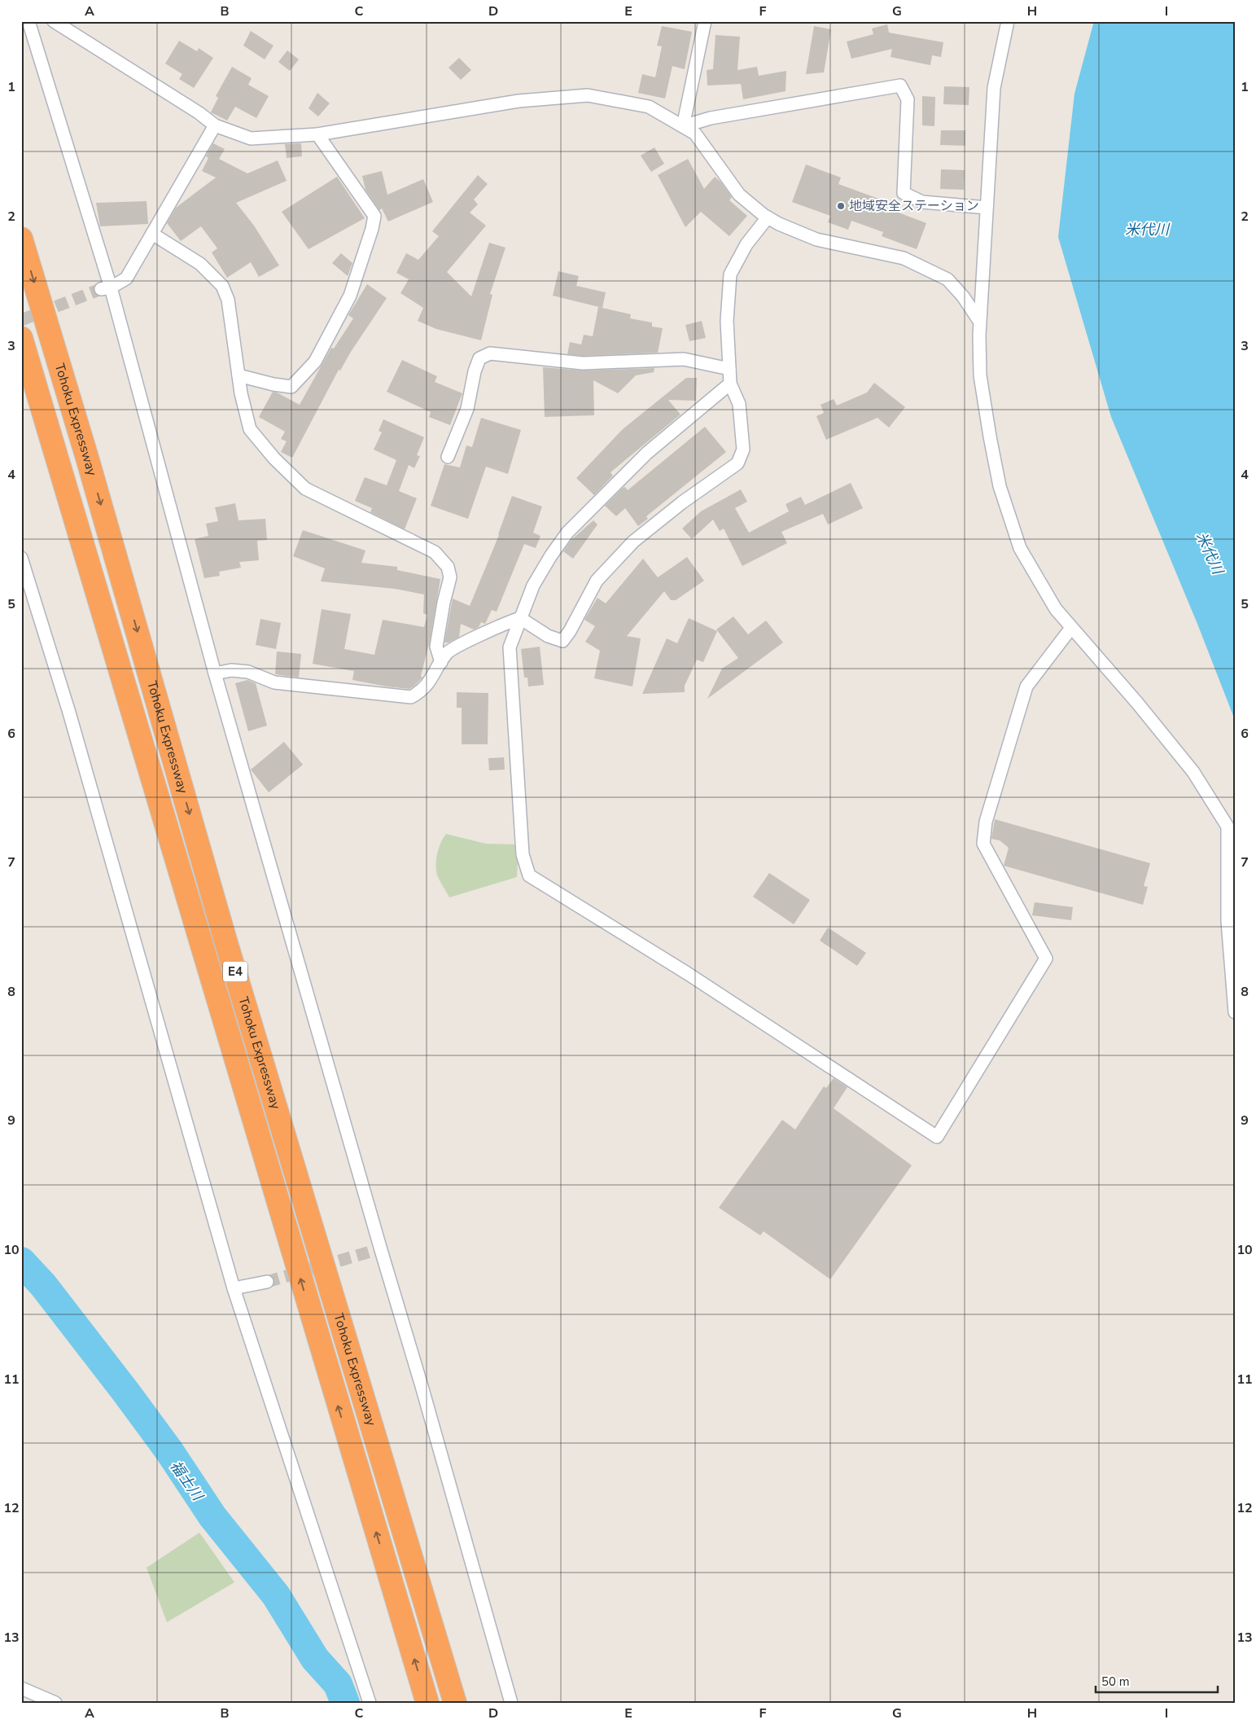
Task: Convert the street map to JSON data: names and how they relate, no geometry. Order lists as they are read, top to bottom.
{
  "streets": {
    "highway": ["Tohoku Expressway", "E4"]
  },
  "water": ["米代川", "福士川"],
  "places": ["地域安全ステーション"],
  "scale_bar": "50 m",
  "grid": {
    "columns": [
      "A",
      "B",
      "C",
      "D",
      "E",
      "F",
      "G",
      "H",
      "I"
    ],
    "rows": [
      "1",
      "2",
      "3",
      "4",
      "5",
      "6",
      "7",
      "8",
      "9",
      "10",
      "11",
      "12",
      "13"
    ]
  }
}
